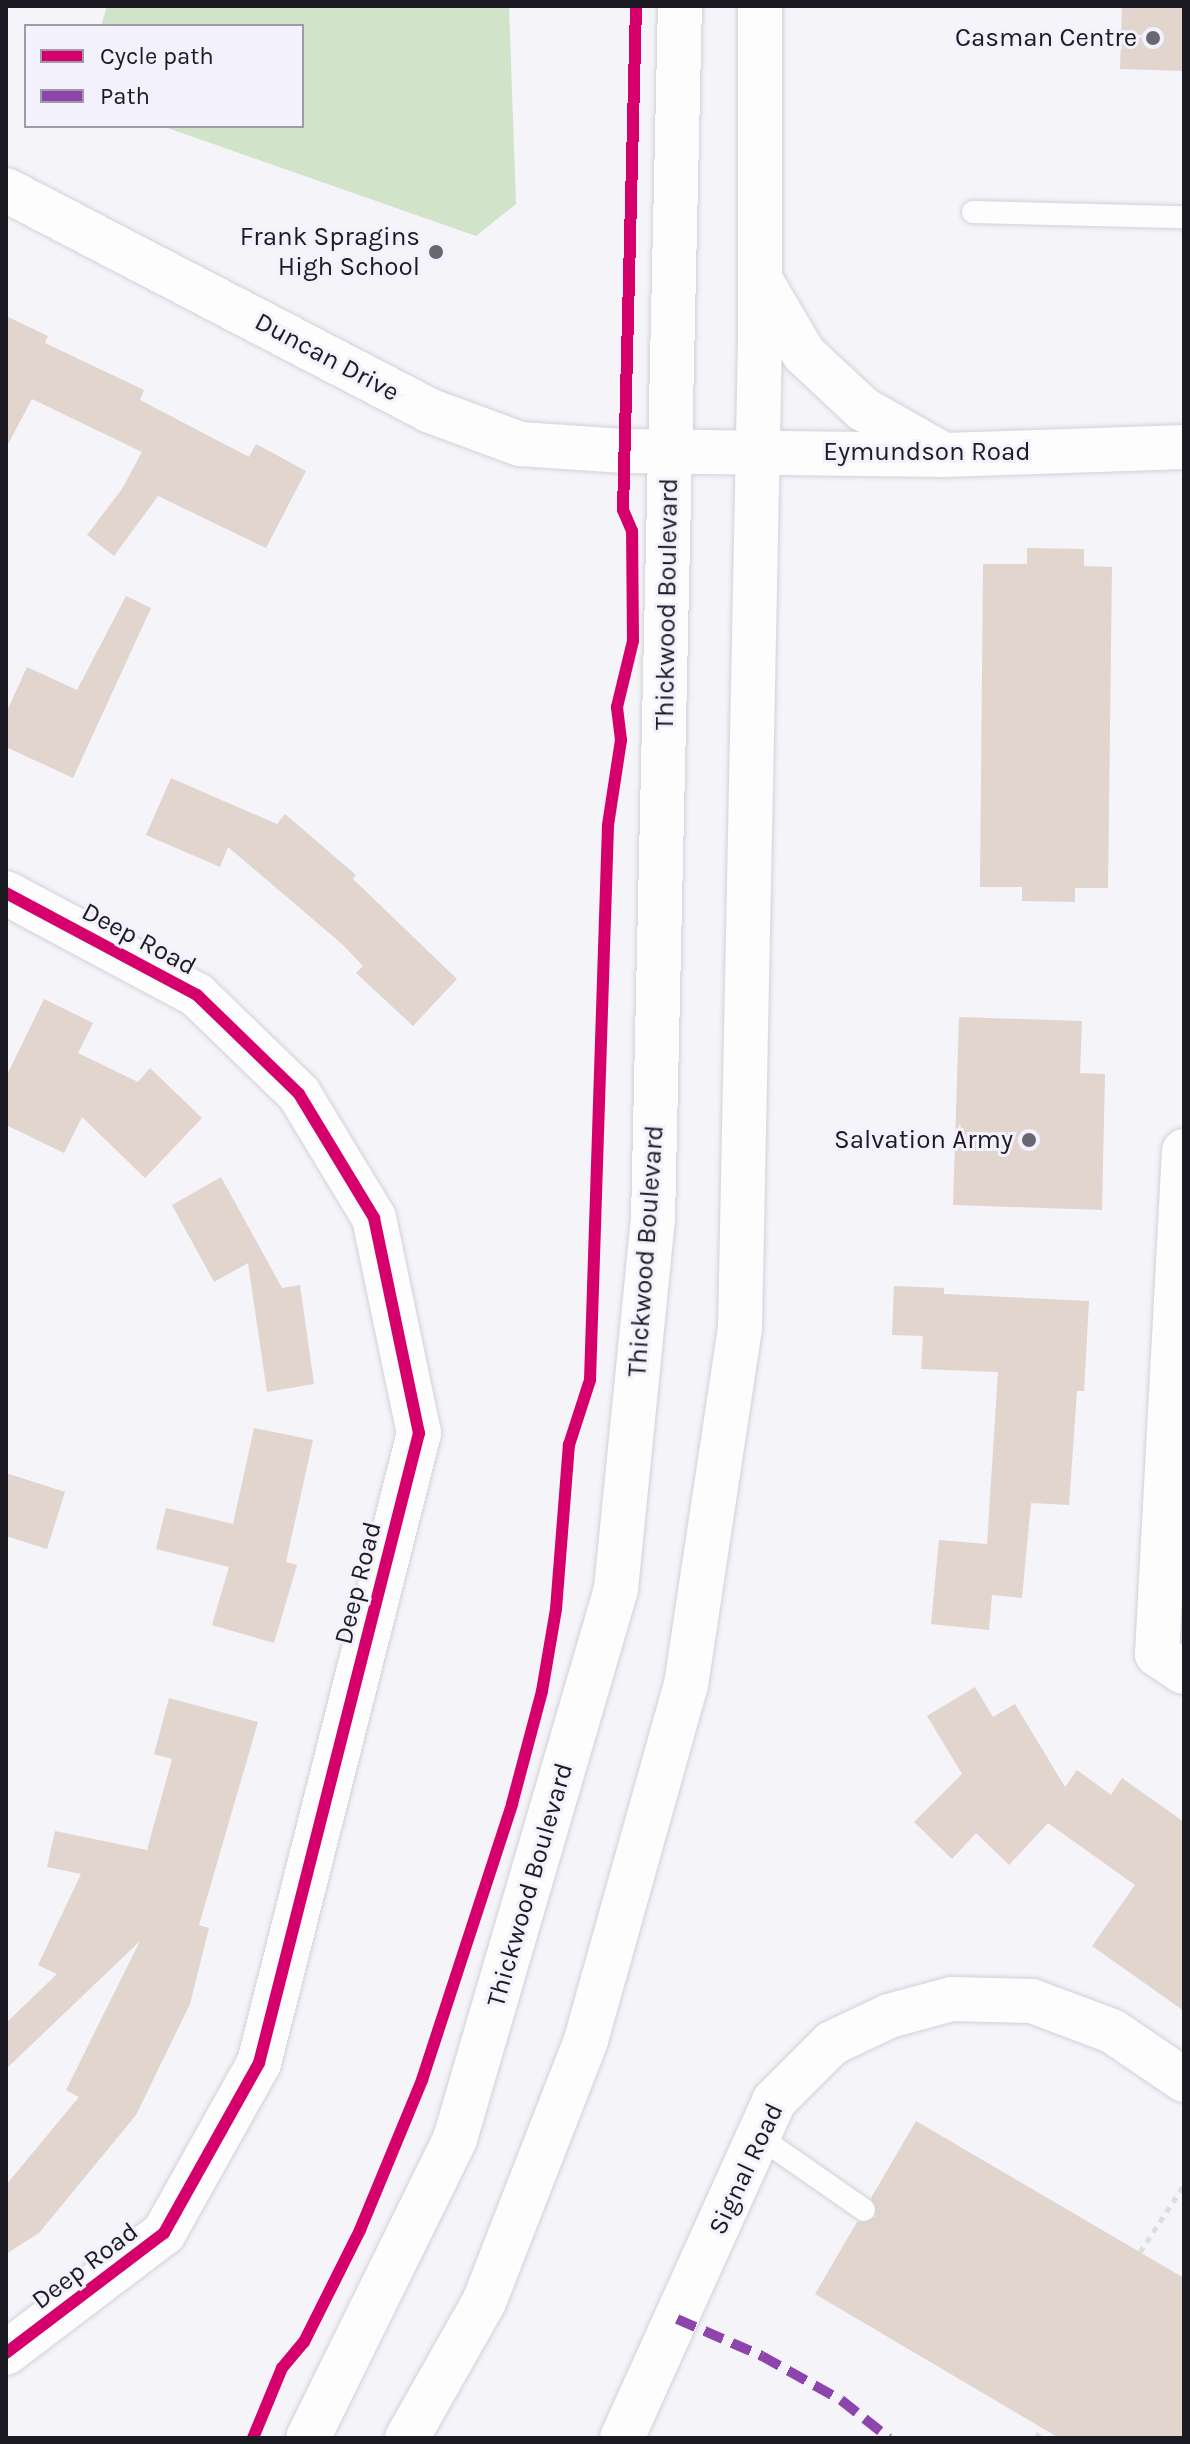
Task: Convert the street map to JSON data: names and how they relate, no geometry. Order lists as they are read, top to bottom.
{
  "streets": {
    "main road": [
      "Duncan Drive",
      "Eymundson Road",
      "Thickwood Boulevard",
      "Deep Road",
      "Signal Road"
    ]
  },
  "crossings": [
    ["Duncan Drive", "Eymundson Road"],
    ["Duncan Drive", "Thickwood Boulevard"],
    ["Eymundson Road", "Thickwood Boulevard"]
  ],
  "places": ["Casman Centre", "Frank Spragins High School", "Salvation Army"],
  "legend": ["Cycle path", "Path"]
}
